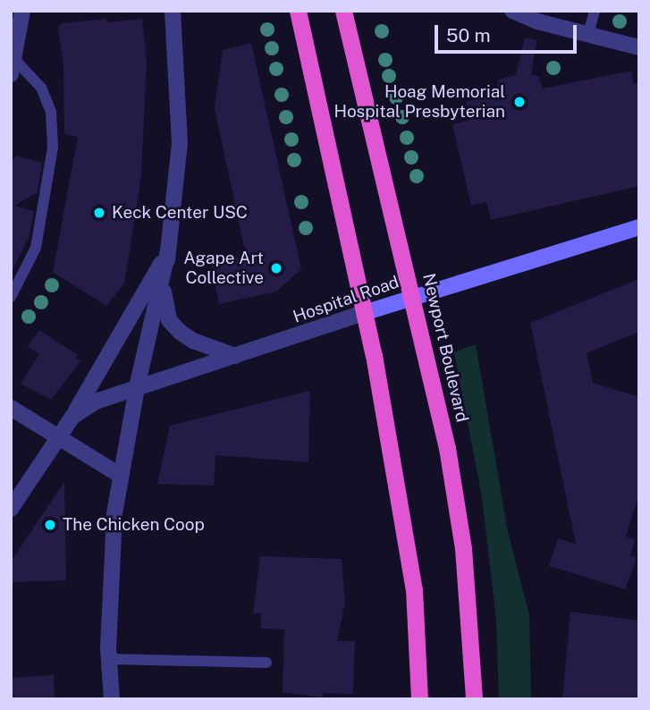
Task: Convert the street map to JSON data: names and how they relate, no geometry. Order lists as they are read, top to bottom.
{
  "streets": {
    "highway": ["Newport Boulevard"],
    "main road": ["Hospital Road"]
  },
  "crossings": [
    ["Hospital Road", "Newport Boulevard"]
  ],
  "places": [
    "Hoag Memorial Hospital Presbyterian",
    "Keck Center USC",
    "Agape Art Collective",
    "The Chicken Coop"
  ],
  "scale_bar": "50 m"
}
